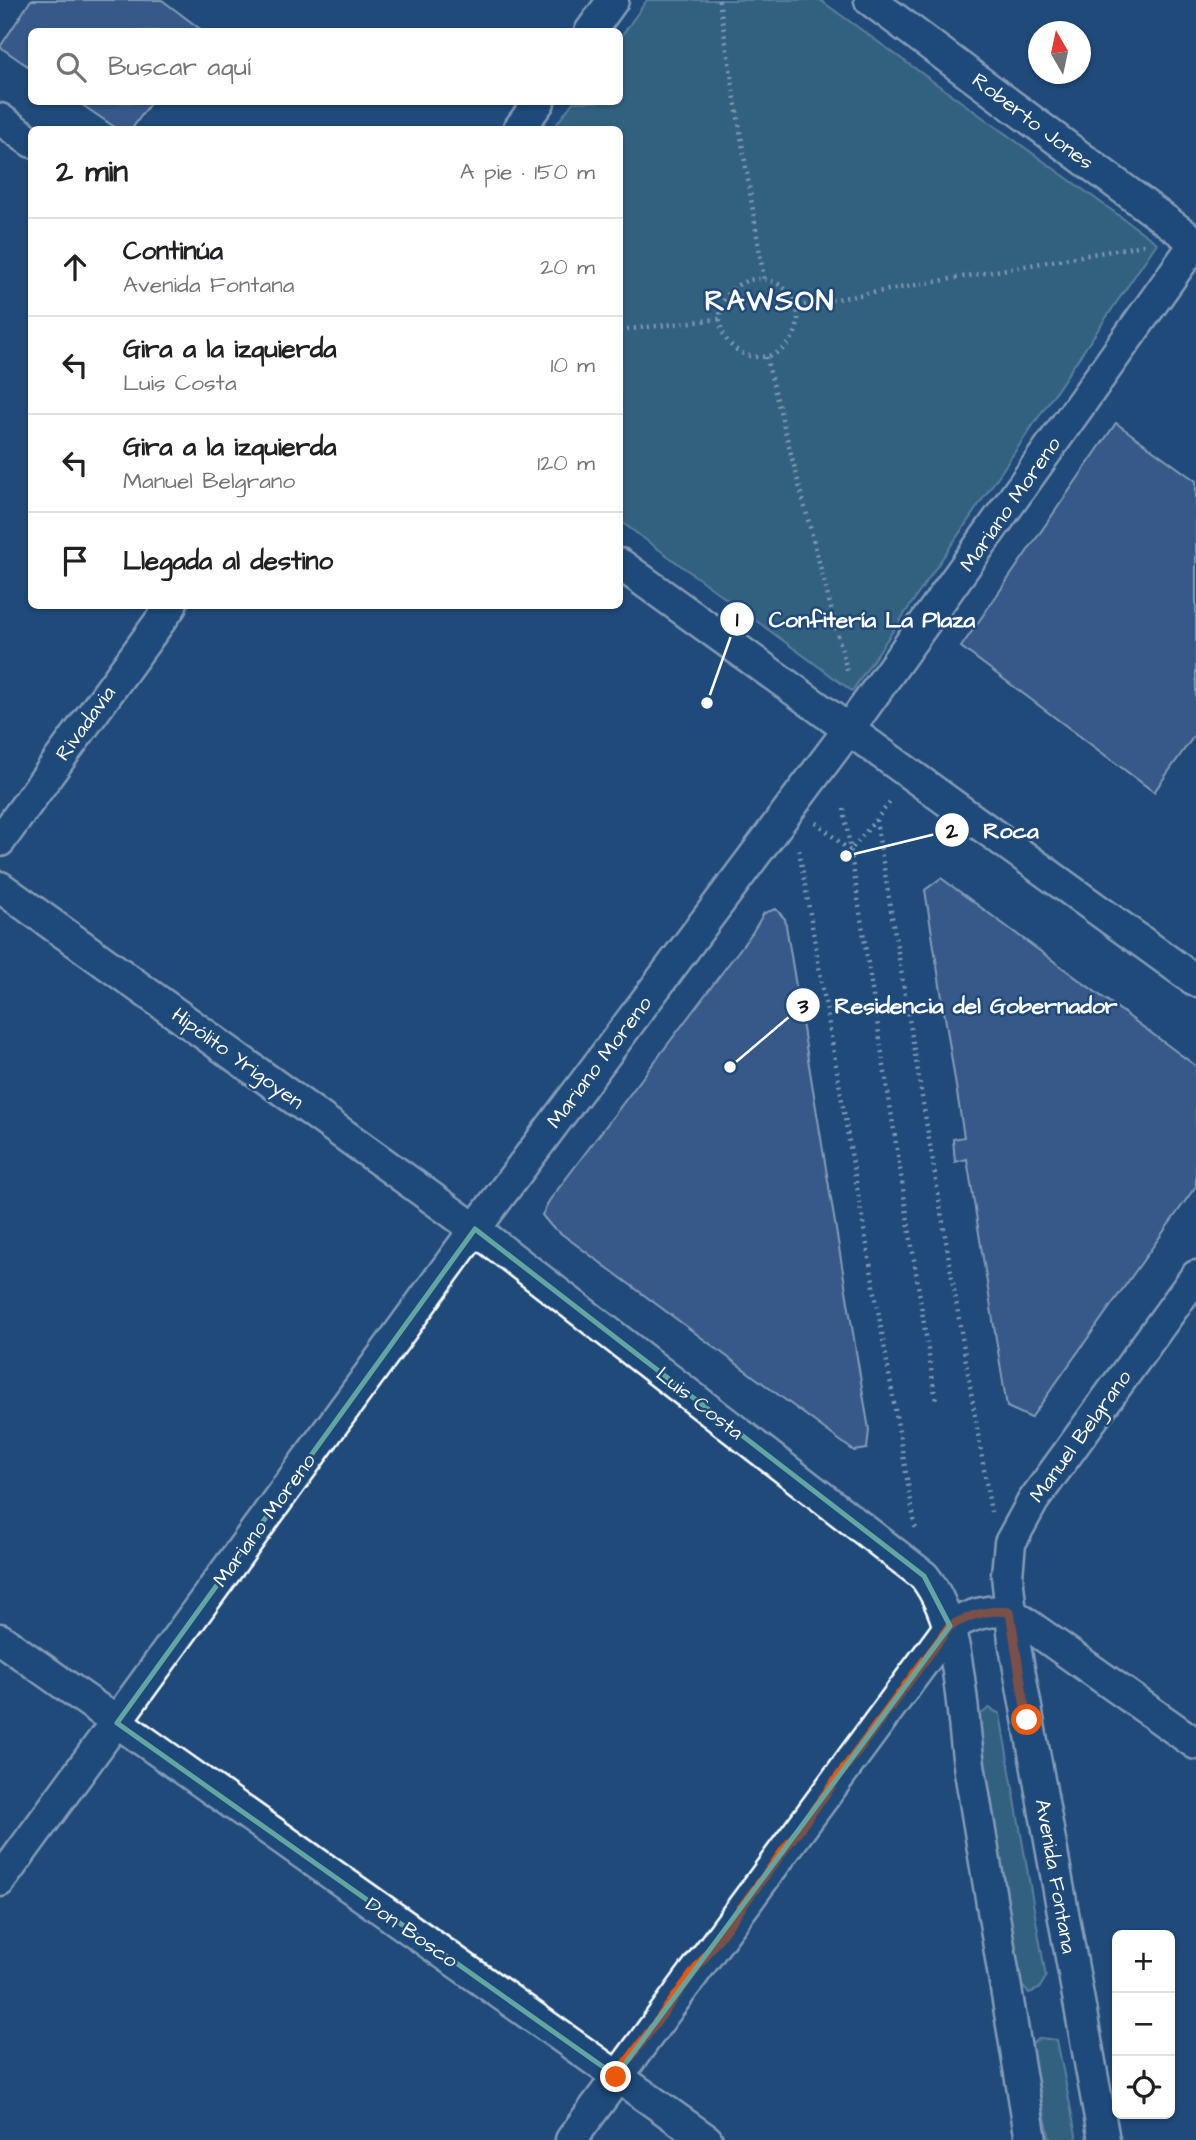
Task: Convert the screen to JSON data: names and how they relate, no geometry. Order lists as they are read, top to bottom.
{
  "streets": {
    "street": [
      "Roberto Jones",
      "Mariano Moreno",
      "Rivadavia",
      "Hipólito Yrigoyen",
      "Luis Costa",
      "Manuel Belgrano",
      "Avenida Fontana",
      "Don Bosco"
    ]
  },
  "crossings": [
    ["Roberto Jones", "Mariano Moreno"],
    ["Mariano Moreno", "Hipólito Yrigoyen"],
    ["Mariano Moreno", "Luis Costa"],
    ["Mariano Moreno", "Don Bosco"],
    ["Hipólito Yrigoyen", "Luis Costa"],
    ["Manuel Belgrano", "Avenida Fontana"]
  ],
  "districts": ["RAWSON"],
  "places": ["Confitería La Plaza", "Roca", "Residencia del Gobernador"],
  "north": "top",
  "page": {
    "search": "Buscar aquí",
    "heading": ["2 min", "A pie · 150 m"],
    "list": [
      ["Continúa", "Avenida Fontana", "20 m"],
      ["Gira a la izquierda", "Luis Costa", "10 m"],
      ["Gira a la izquierda", "Manuel Belgrano", "120 m"],
      "Llegada al destino"
    ],
    "map_buttons": ["+", "−"]
  }
}
